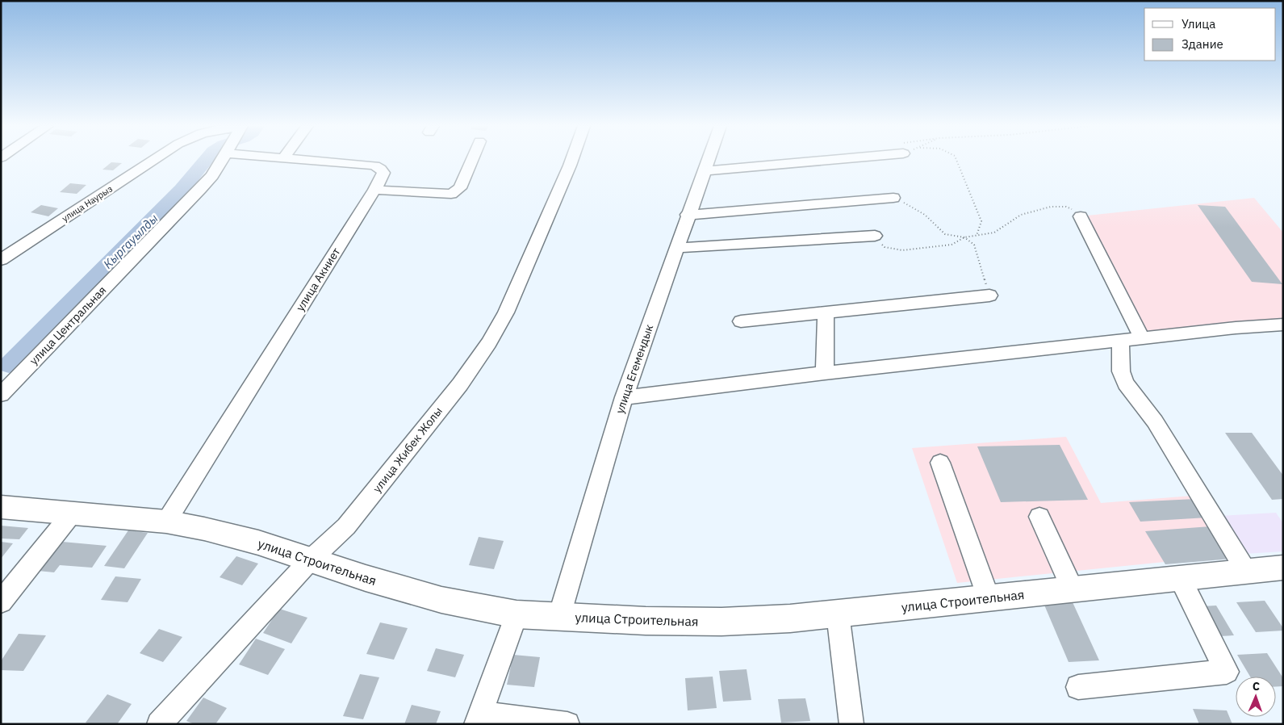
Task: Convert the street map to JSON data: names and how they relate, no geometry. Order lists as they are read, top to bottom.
{
  "streets": {
    "main road": ["улица Строительная"],
    "street": [
      "улица Наурыз",
      "улица Акниет",
      "улица Центральная",
      "улица Егемендык",
      "улица Жибек Жолы"
    ]
  },
  "crossings": [
    ["улица Акниет", "улица Строительная"],
    ["улица Егемендык", "улица Строительная"],
    ["улица Жибек Жолы", "улица Строительная"]
  ],
  "water": ["Кыргауылды"],
  "legend": ["Улица", "Здание"],
  "north": "top"
}
